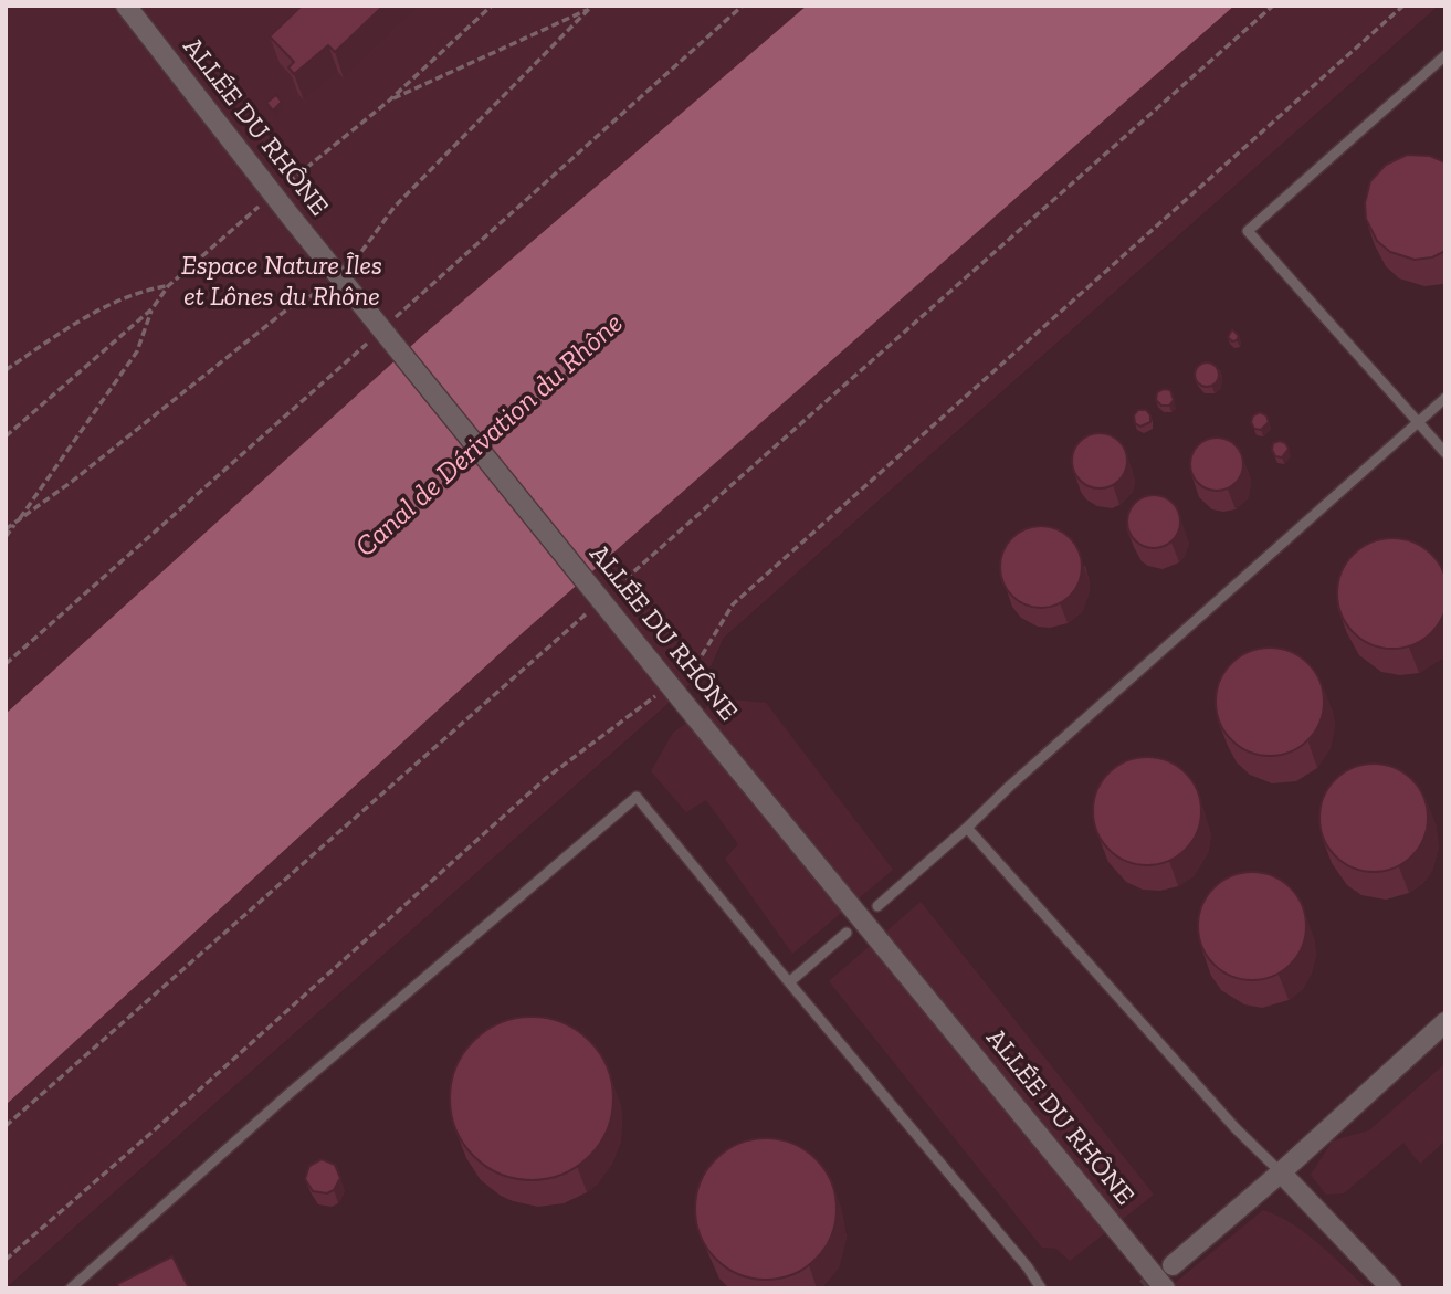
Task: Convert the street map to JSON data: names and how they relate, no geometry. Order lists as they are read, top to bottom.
{
  "streets": {
    "street": ["ALLÉE DU RHÔNE"]
  },
  "water": ["Canal de Dérivation du Rhône"],
  "parks": ["Espace Nature Îles et Lônes du Rhône"]
}
